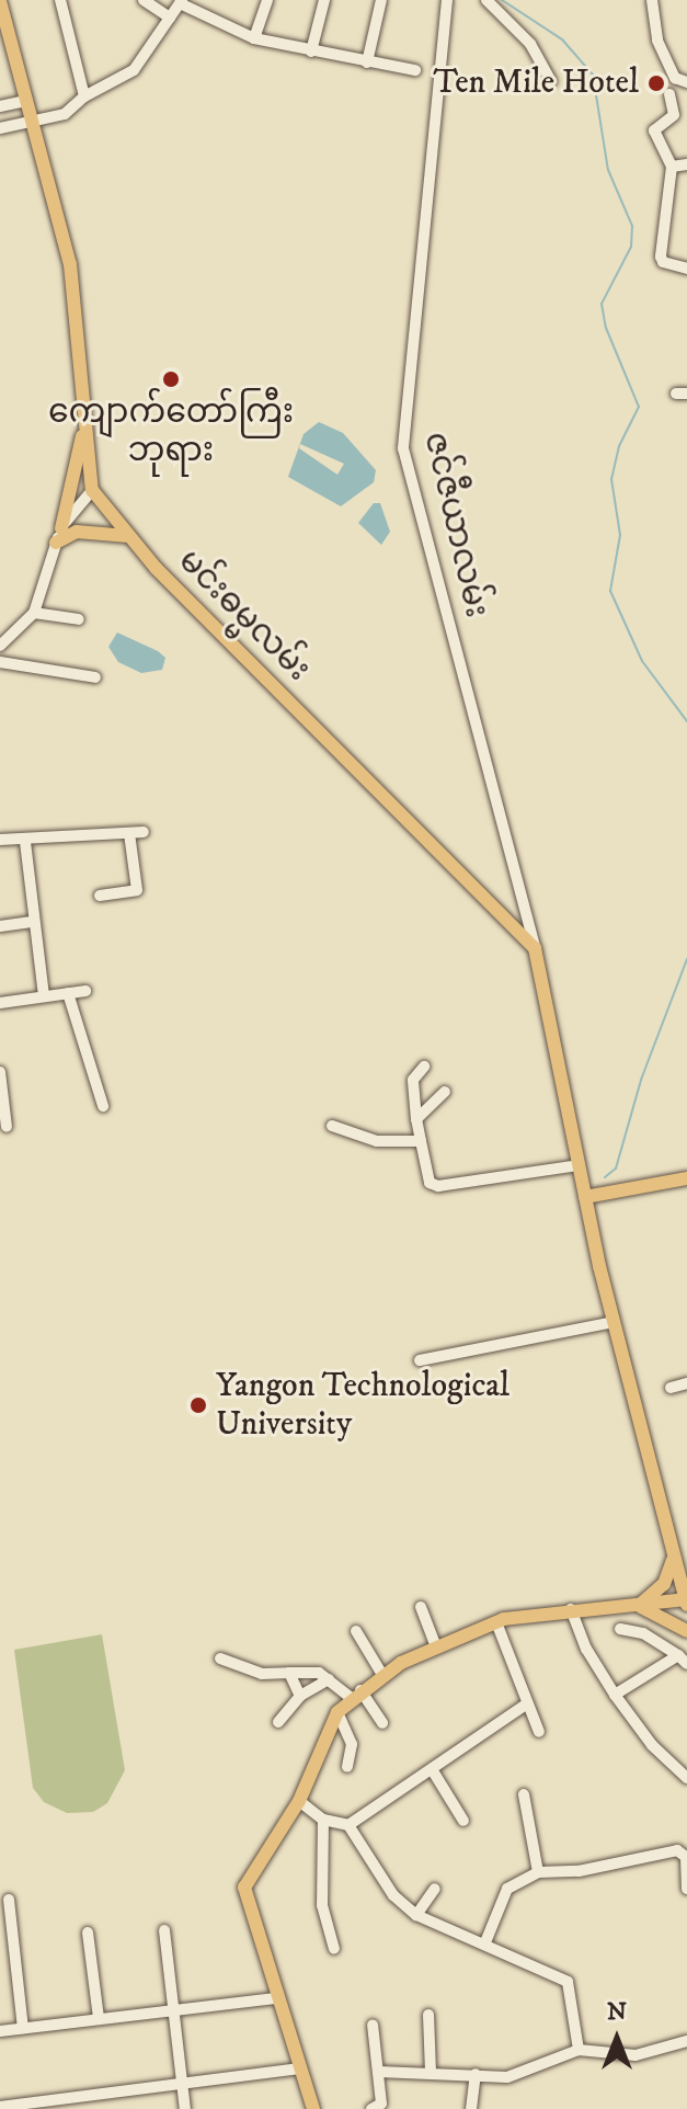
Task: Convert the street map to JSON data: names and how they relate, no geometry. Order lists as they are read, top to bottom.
{
  "streets": {
    "main road": ["မင်းဓမ္မလမ်း"],
    "street": ["ဇင်ဇီယာလမ်း"]
  },
  "crossings": [
    ["ဇင်ဇီယာလမ်း", "မင်းဓမ္မလမ်း"]
  ],
  "places": ["Ten Mile Hotel", "ကျောက်တော်ကြီး ဘုရား", "Yangon Technological University"],
  "north": "top"
}
